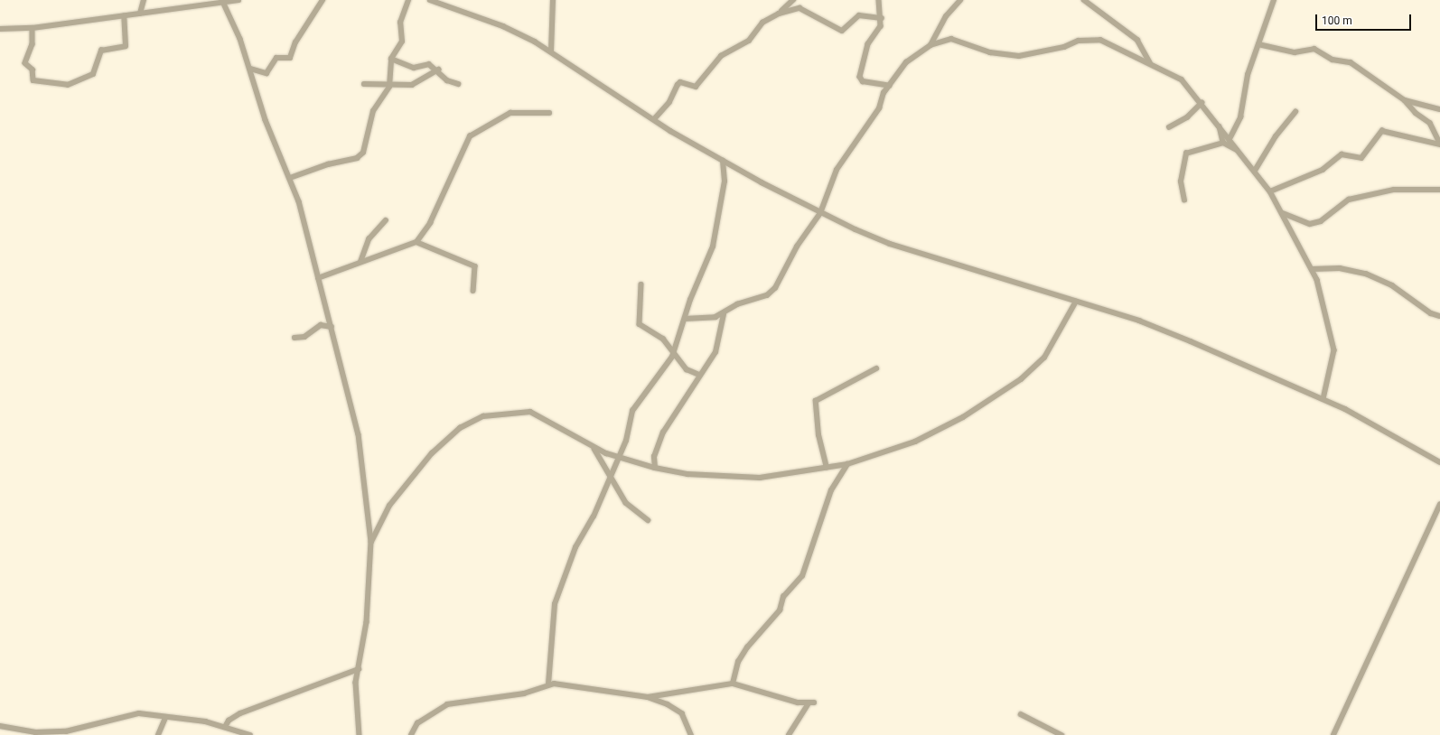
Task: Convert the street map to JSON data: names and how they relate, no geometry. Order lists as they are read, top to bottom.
{
  "scale_bar": "100 m"
}
